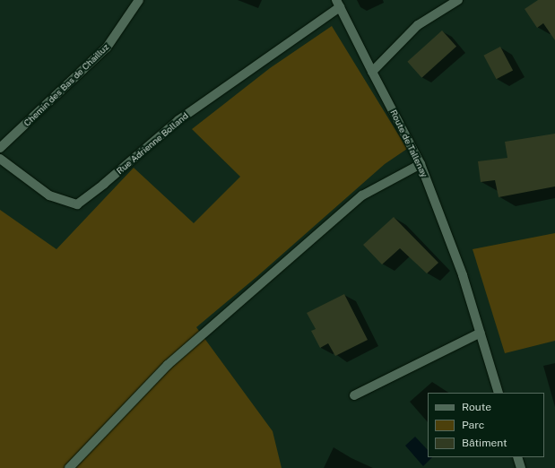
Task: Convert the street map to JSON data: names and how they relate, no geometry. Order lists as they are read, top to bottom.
{
  "streets": {
    "street": ["Chemin des Bas de Chailluz", "Rue Adrienne Bolland", "Route de Tallenay"]
  },
  "crossings": [
    ["Rue Adrienne Bolland", "Route de Tallenay"]
  ],
  "legend": ["Route", "Parc", "Bâtiment"]
}
